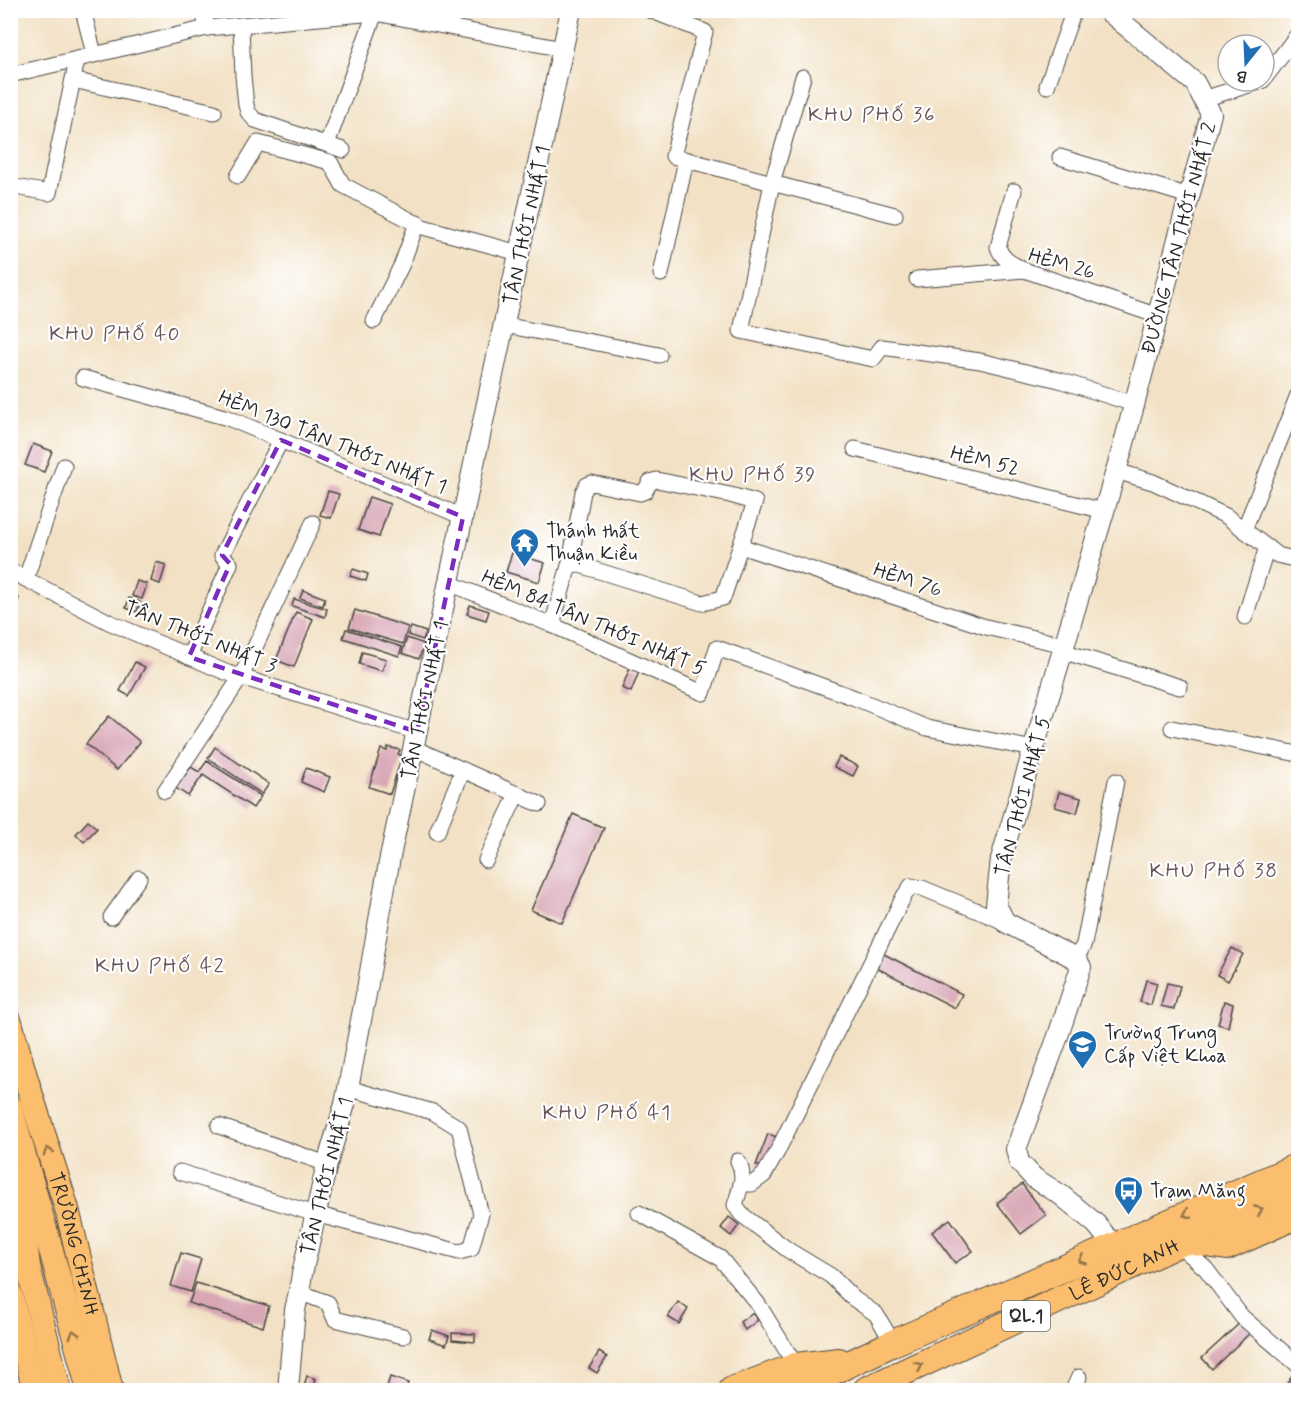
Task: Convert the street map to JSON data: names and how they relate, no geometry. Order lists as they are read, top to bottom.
{
  "streets": {
    "highway": ["LÊ ĐỨC ANH", "QL.1"],
    "main road": ["TRƯỜNG CHINH"],
    "street": [
      "TÂN THỚI NHẤT 1",
      "ĐƯỜNG TÂN THỚI NHẤT 2",
      "HẺM 26",
      "HẺM 130 TÂN THỚI NHẤT 1",
      "HẺM 52",
      "HẺM 76",
      "HẺM 84 TÂN THỚI NHẤT 5",
      "TÂN THỚI NHẤT 3",
      "TÂN THỚI NHẤT 5"
    ]
  },
  "crossings": [
    ["TÂN THỚI NHẤT 1", "HẺM 130 TÂN THỚI NHẤT 1"],
    ["TÂN THỚI NHẤT 1", "HẺM 84 TÂN THỚI NHẤT 5"],
    ["TÂN THỚI NHẤT 1", "TÂN THỚI NHẤT 3"],
    ["ĐƯỜNG TÂN THỚI NHẤT 2", "HẺM 26"],
    ["ĐƯỜNG TÂN THỚI NHẤT 2", "TÂN THỚI NHẤT 5"],
    ["HẺM 52", "TÂN THỚI NHẤT 5"],
    ["HẺM 76", "TÂN THỚI NHẤT 5"],
    ["HẺM 84 TÂN THỚI NHẤT 5", "TÂN THỚI NHẤT 5"]
  ],
  "districts": [
    "KHU PHỐ 36",
    "KHU PHỐ 40",
    "KHU PHỐ 39",
    "KHU PHỐ 38",
    "KHU PHỐ 42",
    "KHU PHỐ 41"
  ],
  "places": {
    "temple": ["Thánh thất Thuận Kiều"],
    "school or university": ["Trường Trung Cấp Việt Khoa"],
    "bus stop": ["Trạm Măng"]
  },
  "north": "bottom"
}
